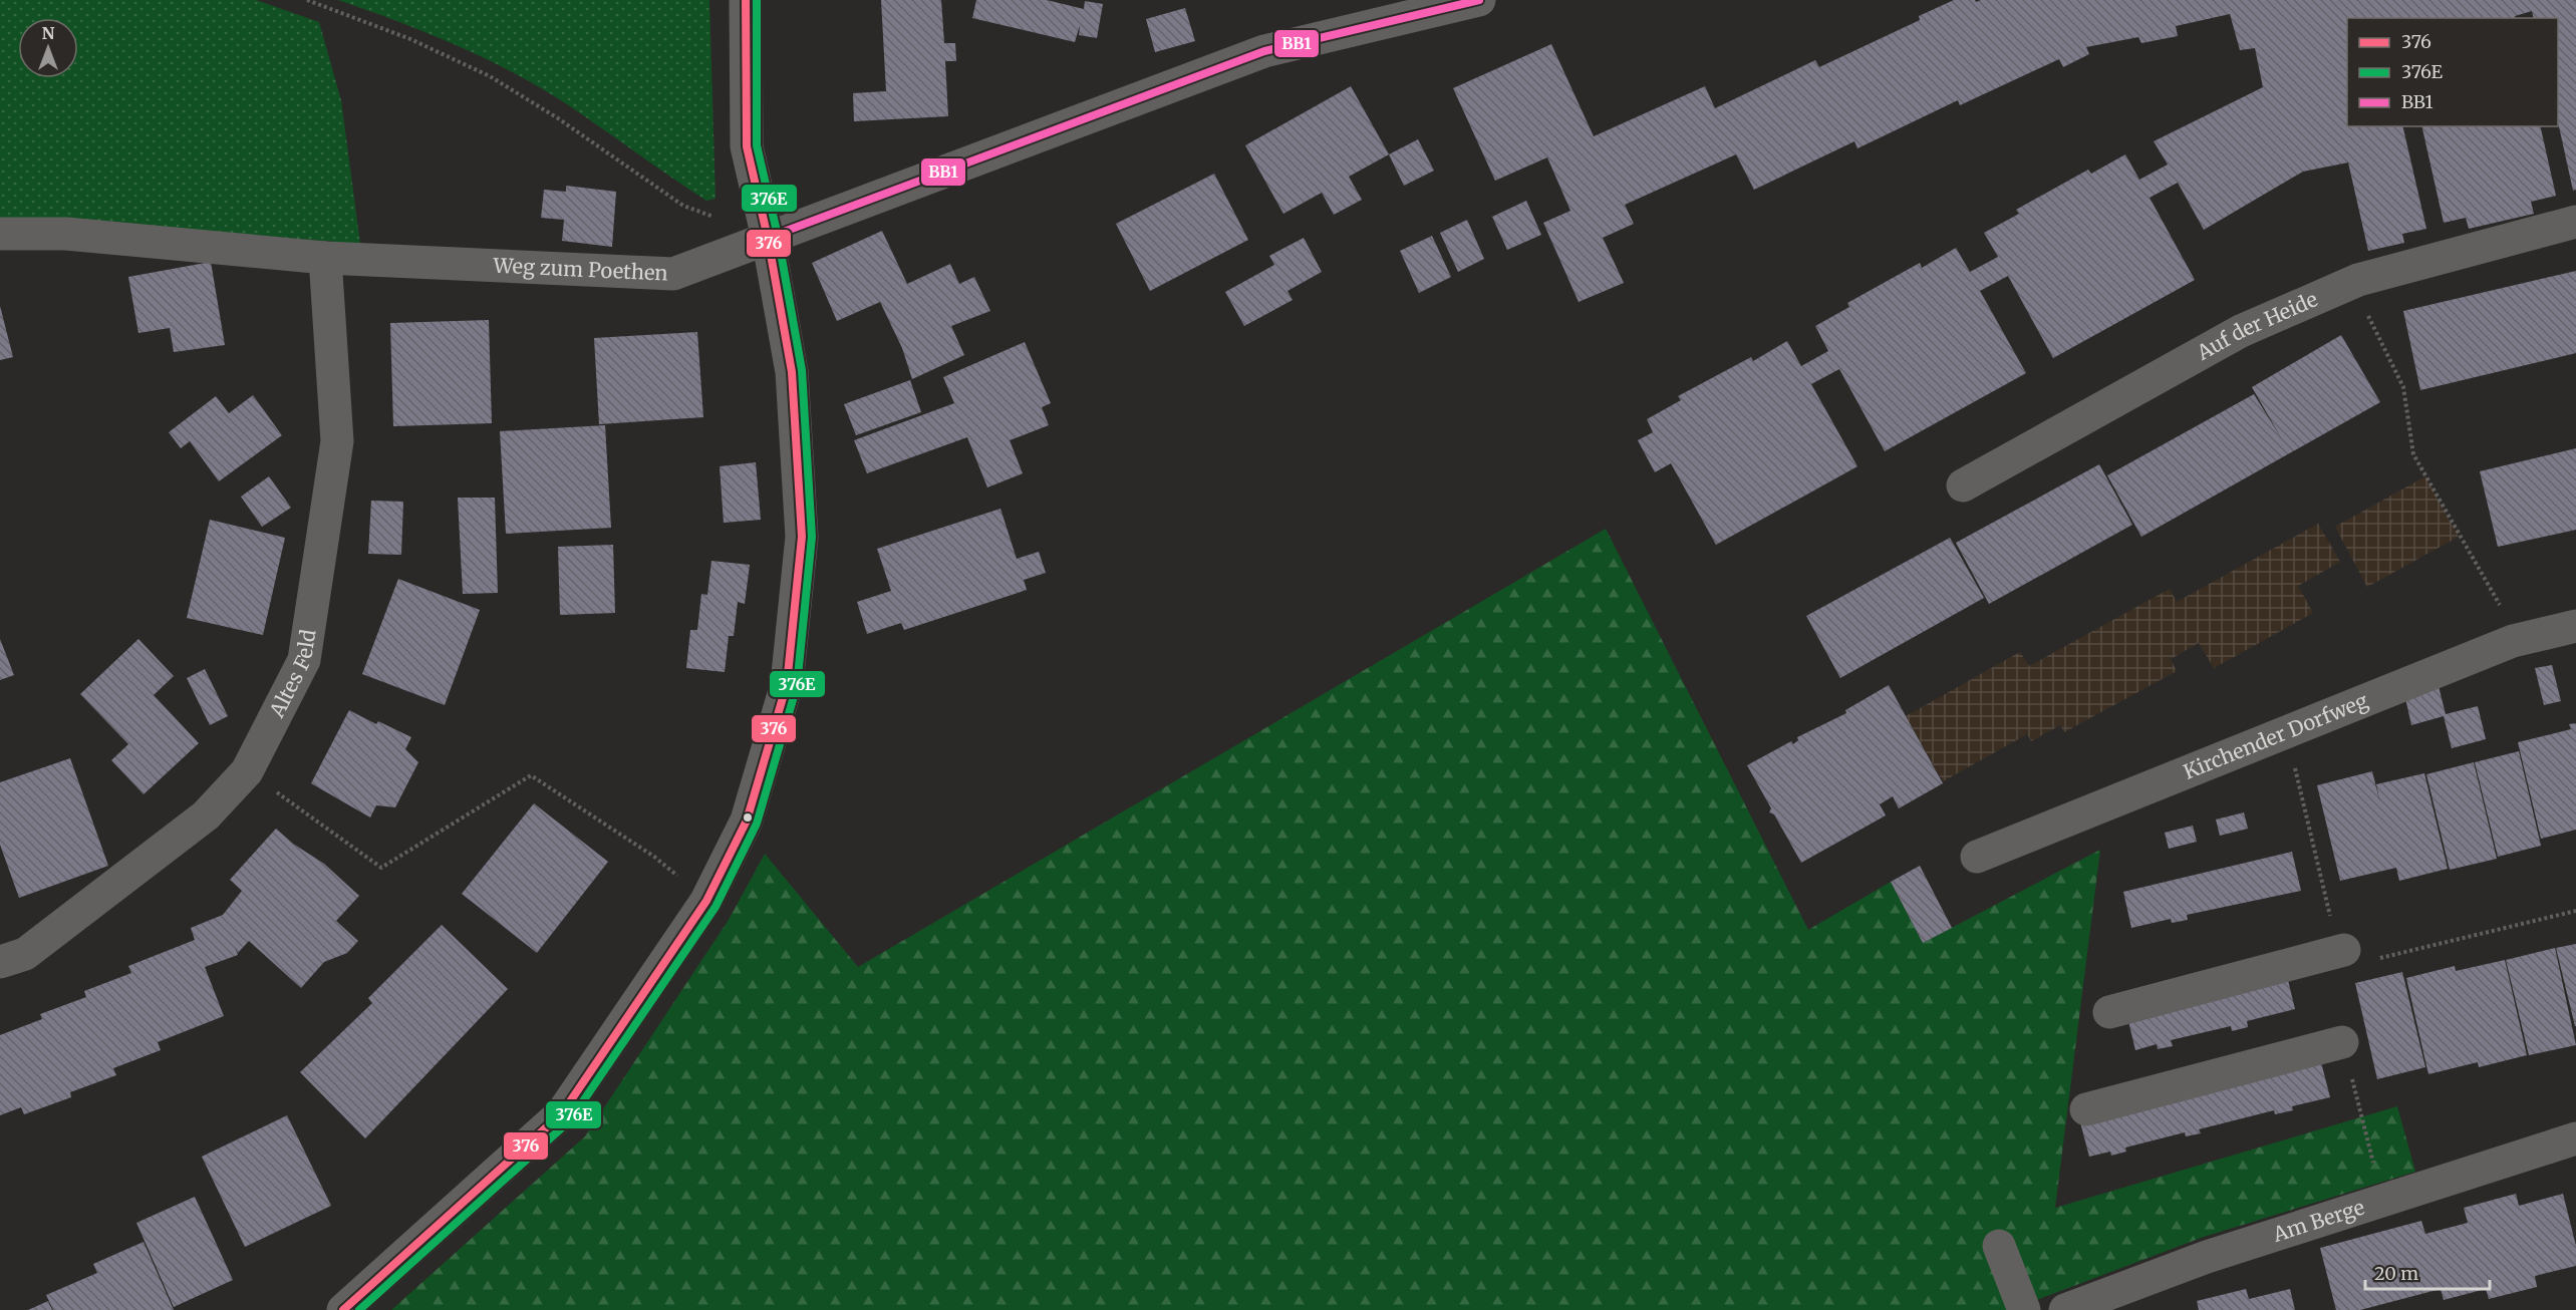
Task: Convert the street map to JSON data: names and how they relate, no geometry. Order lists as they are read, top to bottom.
{
  "streets": {
    "street": [
      "Weg zum Poethen",
      "Auf der Heide",
      "Altes Feld",
      "Kirchender Dorfweg",
      "Am Berge"
    ]
  },
  "crossings": [
    ["Weg zum Poethen", "Altes Feld"]
  ],
  "lines": ["transit line 376", "transit line 376E", "transit line BB1"],
  "legend": ["376", "376E", "BB1"],
  "scale_bar": "20 m",
  "north": "top"
}
